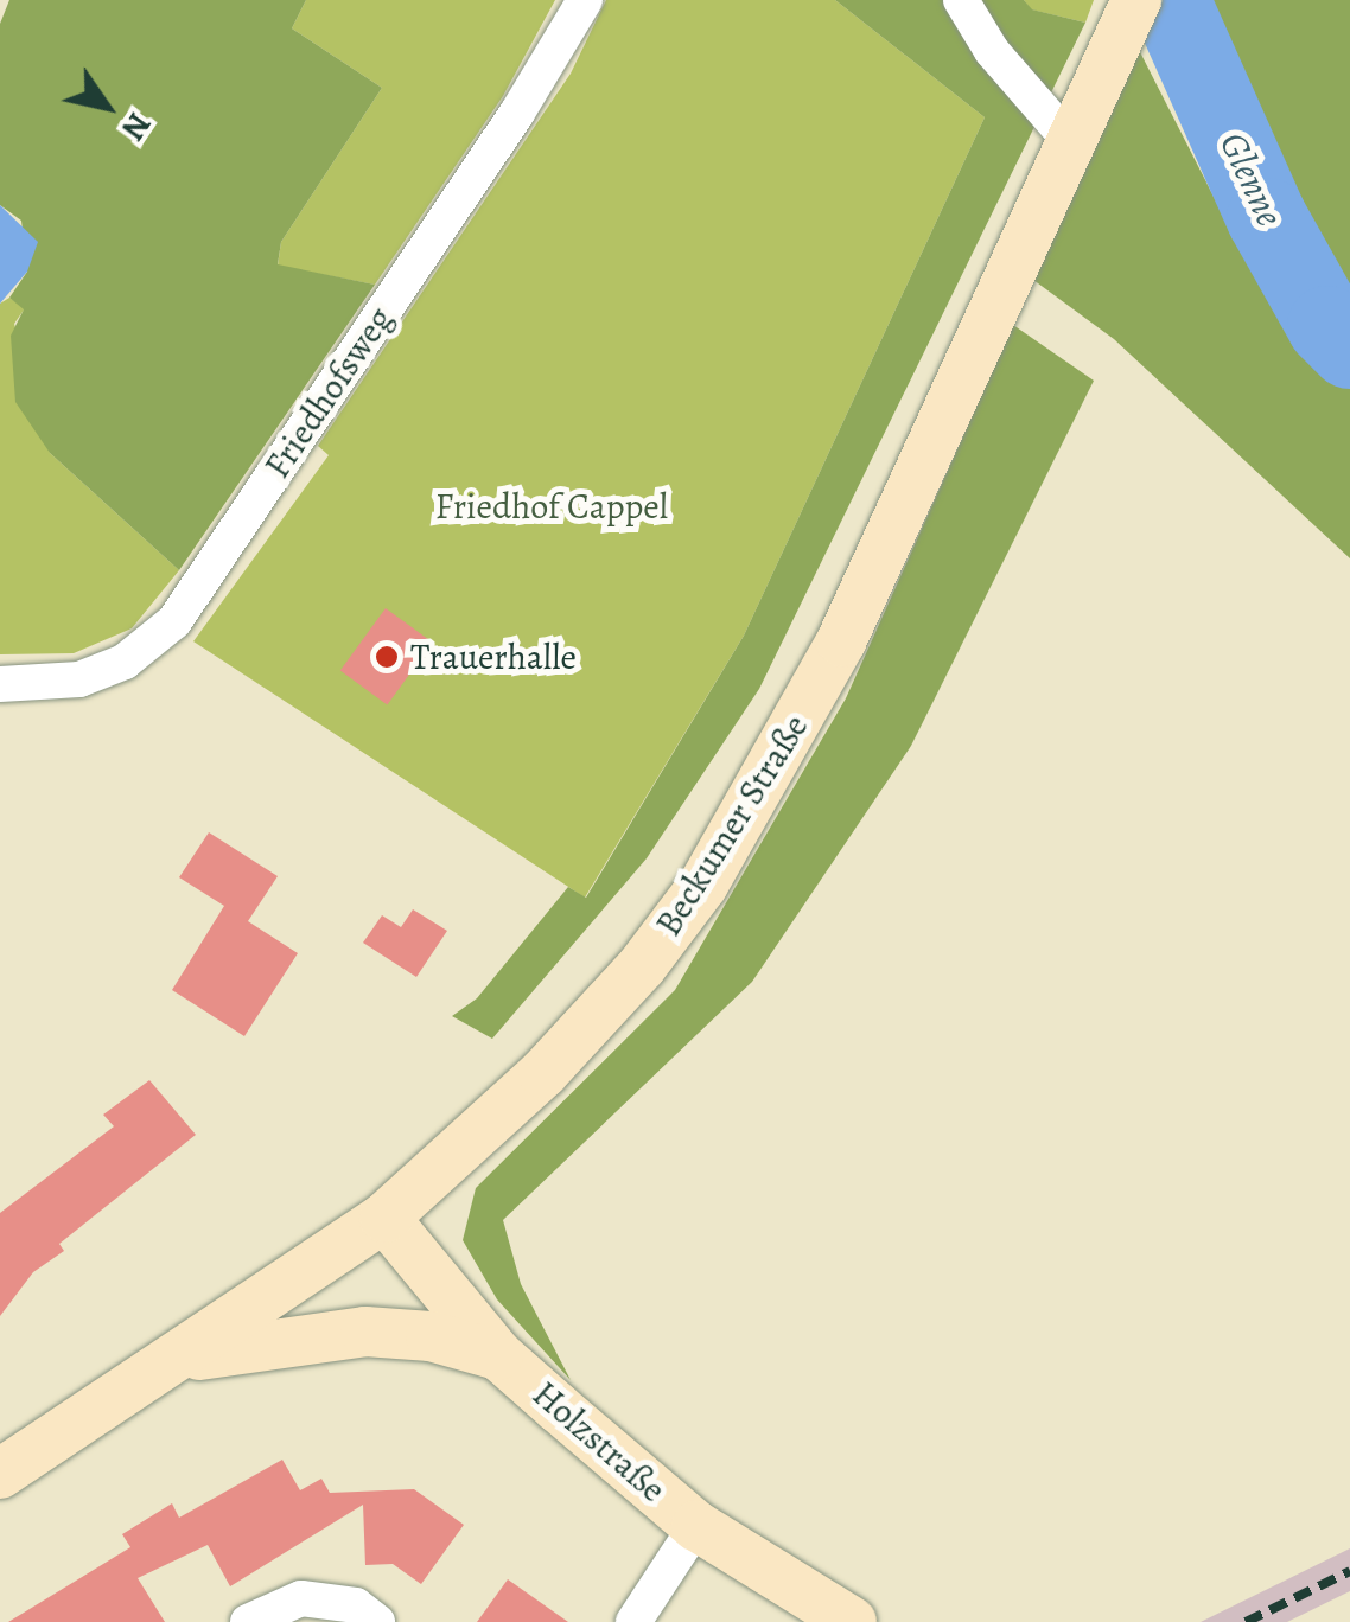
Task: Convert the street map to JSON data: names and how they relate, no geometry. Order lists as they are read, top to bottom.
{
  "streets": {
    "main road": ["Beckumer Straße", "Holzstraße"],
    "street": ["Friedhofsweg"]
  },
  "crossings": [
    ["Beckumer Straße", "Holzstraße"]
  ],
  "water": ["Glenne"],
  "parks": ["Friedhof Cappel"],
  "places": ["Trauerhalle"],
  "north": "bottom right"
}
